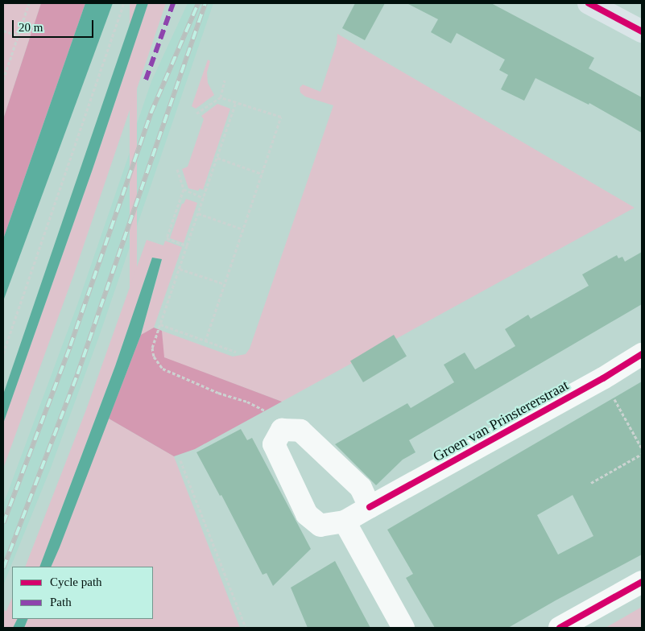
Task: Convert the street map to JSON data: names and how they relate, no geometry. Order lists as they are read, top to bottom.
{
  "streets": {
    "street": ["Groen van Prinstererstraat"]
  },
  "legend": ["Cycle path", "Path"],
  "scale_bar": "20 m"
}
